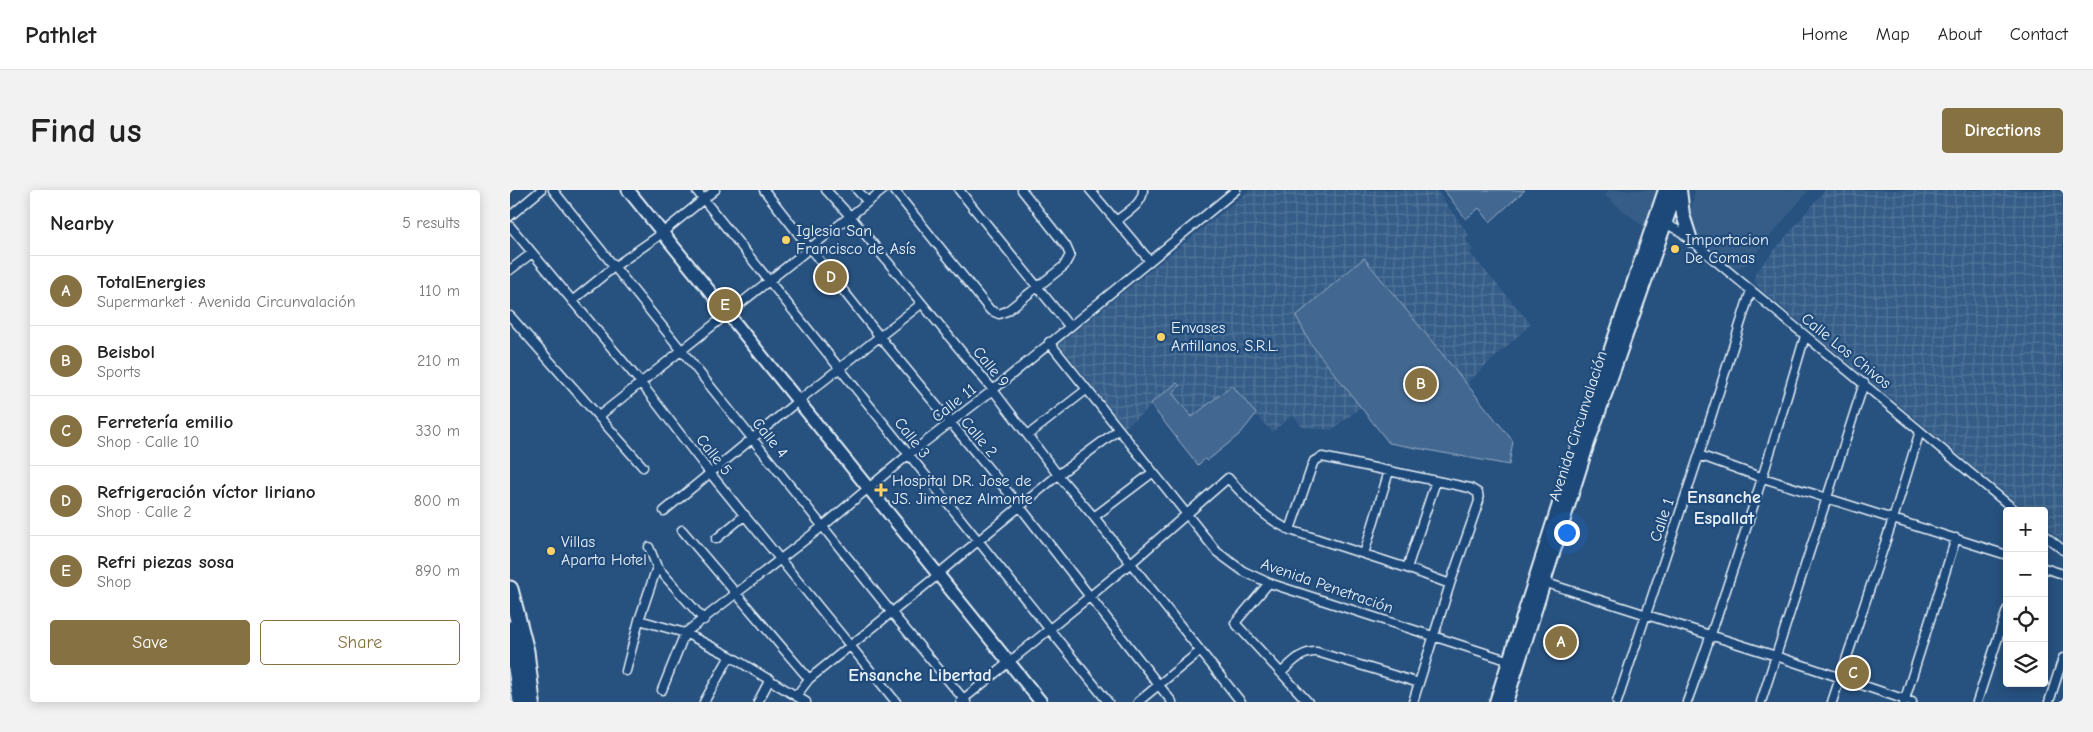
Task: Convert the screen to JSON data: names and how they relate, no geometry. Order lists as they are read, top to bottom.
{
  "streets": {
    "main road": ["Avenida Circunvalación"],
    "street": [
      "Calle Los Chivos",
      "Calle 9",
      "Calle 11",
      "Calle 2",
      "Calle 4",
      "Calle 3",
      "Calle 5",
      "Calle 1",
      "Avenida Penetración"
    ]
  },
  "crossings": [
    ["Calle Los Chivos", "Avenida Circunvalación"],
    ["Calle Los Chivos", "Calle 1"],
    ["Calle 9", "Calle 11"],
    ["Calle 11", "Calle 2"],
    ["Calle 11", "Calle 4"],
    ["Calle 11", "Calle 3"],
    ["Calle 11", "Calle 5"],
    ["Calle 11", "Avenida Penetración"],
    ["Avenida Circunvalación", "Avenida Penetración"]
  ],
  "districts": ["Ensanche Espallat", "Ensanche Libertad"],
  "places": {
    "other": [
      "Iglesia San Francisco de Asís",
      "Importacion De Comas",
      "Envases Antillanos, S.R.L.",
      "Villas Aparta Hotel"
    ],
    "health": ["Hospital DR. Jose de JS. Jimenez Almonte"]
  },
  "page": {
    "header": "Pathlet",
    "nav": [
      "Home",
      "Map",
      "About",
      "Contact"
    ],
    "buttons": [
      "Directions",
      ["Save", "Share"]
    ],
    "title": "Find us",
    "heading": ["Nearby", "5 results"],
    "list": [
      {
        "mark": "A",
        "name": "TotalEnergies",
        "note": "Supermarket · Avenida Circunvalación",
        "value": "110 m"
      },
      {
        "mark": "B",
        "name": "Beisbol",
        "note": "Sports",
        "value": "210 m"
      },
      {
        "mark": "C",
        "name": "Ferretería emilio",
        "note": "Shop · Calle 10",
        "value": "330 m"
      },
      {
        "mark": "D",
        "name": "Refrigeración víctor liriano",
        "note": "Shop · Calle 2",
        "value": "800 m"
      },
      {
        "mark": "E",
        "name": "Refri piezas sosa",
        "note": "Shop",
        "value": "890 m"
      }
    ],
    "pins": [
      "D",
      "E",
      "B",
      "A",
      "C"
    ],
    "map_buttons": ["+", "−"]
  }
}
